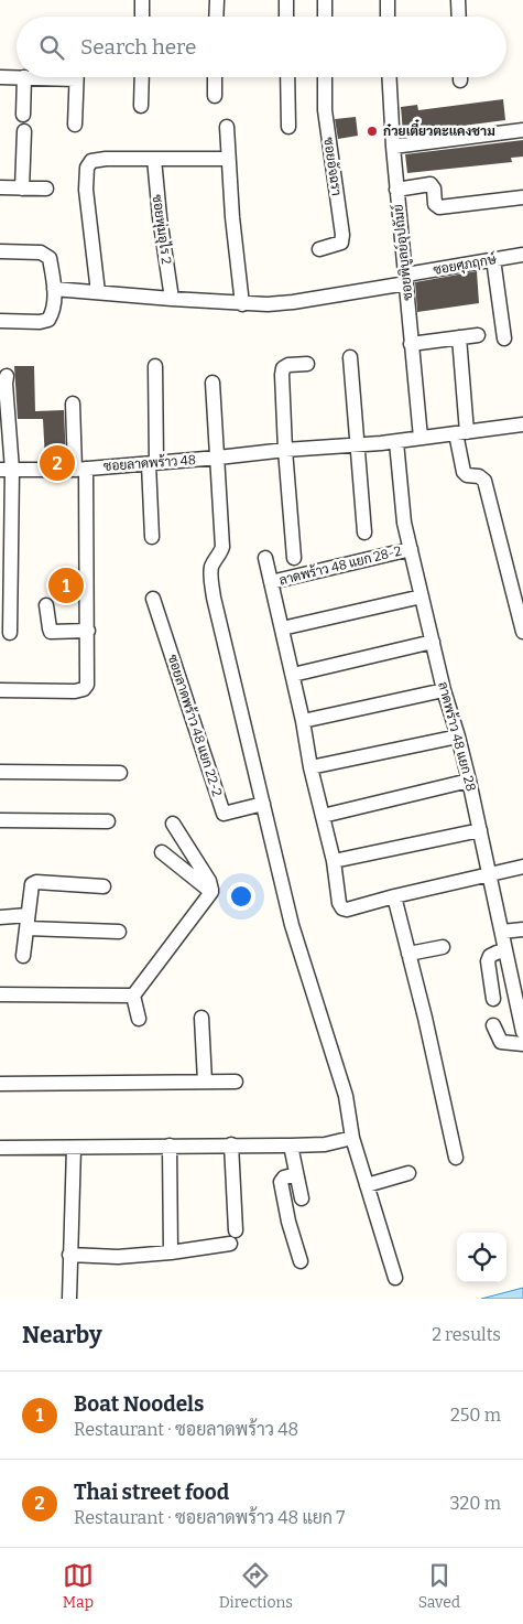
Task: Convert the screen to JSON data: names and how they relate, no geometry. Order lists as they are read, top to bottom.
{
  "streets": {
    "street": [
      "ซอยอัจฉรา",
      "ซอยพุ่มอุไร 2",
      "ซอยพิบูลย์อุปถัมย์",
      "ซอยศุภฤกษ์",
      "ซอยลาดพร้าว 48",
      "ลาดพร้าว 48 แยก 28-2",
      "ซอยลาดพร้าว 48 แยก 22-2",
      "ลาดพร้าว 48 แยก 28"
    ]
  },
  "crossings": [
    ["ซอยพุ่มอุไร 2", "ซอยศุภฤกษ์"],
    ["ซอยพิบูลย์อุปถัมย์", "ซอยศุภฤกษ์"],
    ["ซอยพิบูลย์อุปถัมย์", "ซอยลาดพร้าว 48"],
    ["ซอยลาดพร้าว 48", "ลาดพร้าว 48 แยก 28"],
    ["ลาดพร้าว 48 แยก 28-2", "ลาดพร้าว 48 แยก 28"]
  ],
  "places": ["ก๋วยเตี๋ยวตะแคงชาม"],
  "page": {
    "search": "Search here",
    "pins": ["2", "1"],
    "heading": ["Nearby", "2 results"],
    "list": [
      {
        "mark": "1",
        "name": "Boat Noodels",
        "note": "Restaurant · ซอยลาดพร้าว 48",
        "value": "250 m"
      },
      {
        "mark": "2",
        "name": "Thai street food",
        "note": "Restaurant · ซอยลาดพร้าว 48 แยก 7",
        "value": "320 m"
      }
    ],
    "nav": ["Map", "Directions", "Saved"]
  }
}
